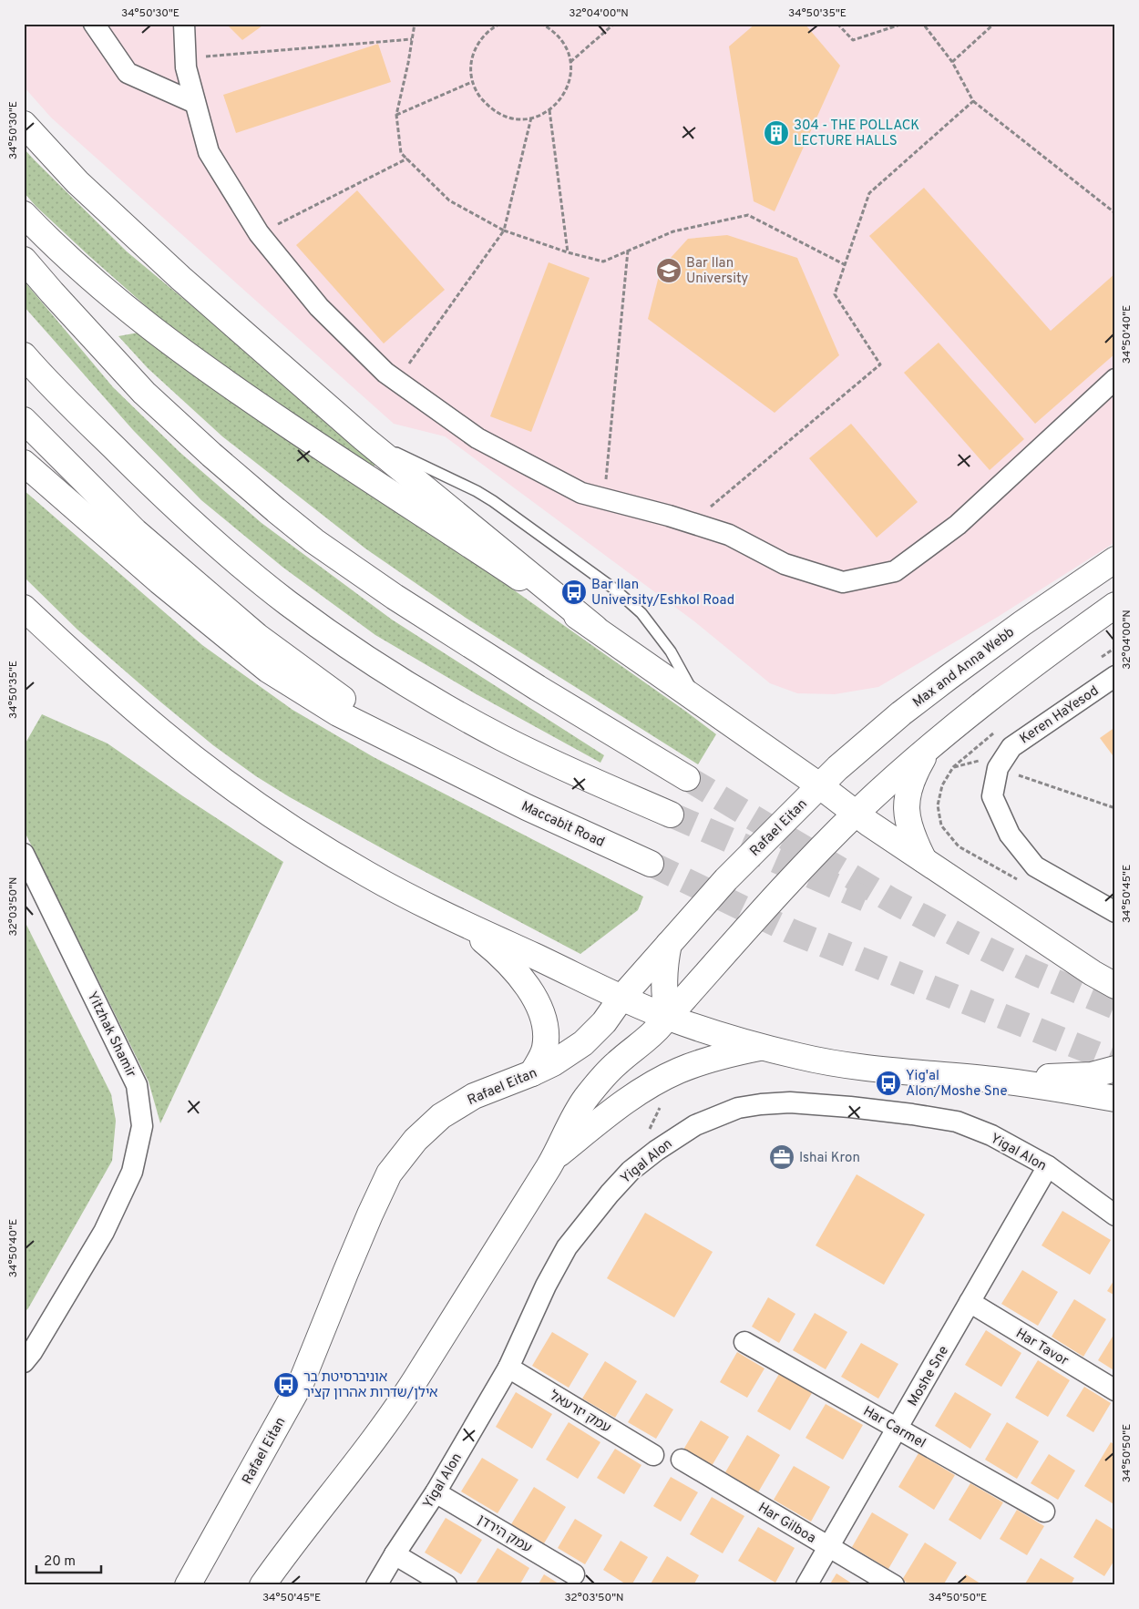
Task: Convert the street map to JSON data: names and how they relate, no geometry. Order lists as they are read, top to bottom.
{
  "streets": {
    "main road": ["Max and Anna Webb", "Maccabit Road", "Rafael Eitan"],
    "street": [
      "Keren HaYesod",
      "Yitzhak Shamir",
      "Yigal Alon",
      "Har Tavor",
      "Moshe Sne",
      "עמק יזרעאל",
      "Har Carmel",
      "Har Gilboa",
      "עמק הירדן"
    ]
  },
  "crossings": [
    ["Max and Anna Webb", "Rafael Eitan"],
    ["Yigal Alon", "Moshe Sne"],
    ["Yigal Alon", "עמק יזרעאל"],
    ["Yigal Alon", "עמק הירדן"],
    ["Har Tavor", "Moshe Sne"],
    ["Moshe Sne", "Har Carmel"],
    ["Moshe Sne", "Har Gilboa"]
  ],
  "places": {
    "building": ["304 - THE POLLACK LECTURE HALLS"],
    "school or university": ["Bar Ilan University"],
    "bus stop": ["Bar Ilan University/Eshkol Road", "Yig'al Alon/Moshe Sne", "אוניברסיטת בר אילן/שדרות אהרון קציר"],
    "office": ["Ishai Kron"]
  },
  "scale_bar": "20 m",
  "coordinates": [
    "34°50'30\"E",
    "32°04'00\"N",
    "34°50'35\"E",
    "34°50'40\"E",
    "34°50'45\"E",
    "32°03'50\"N",
    "34°50'50\"E"
  ]
}
